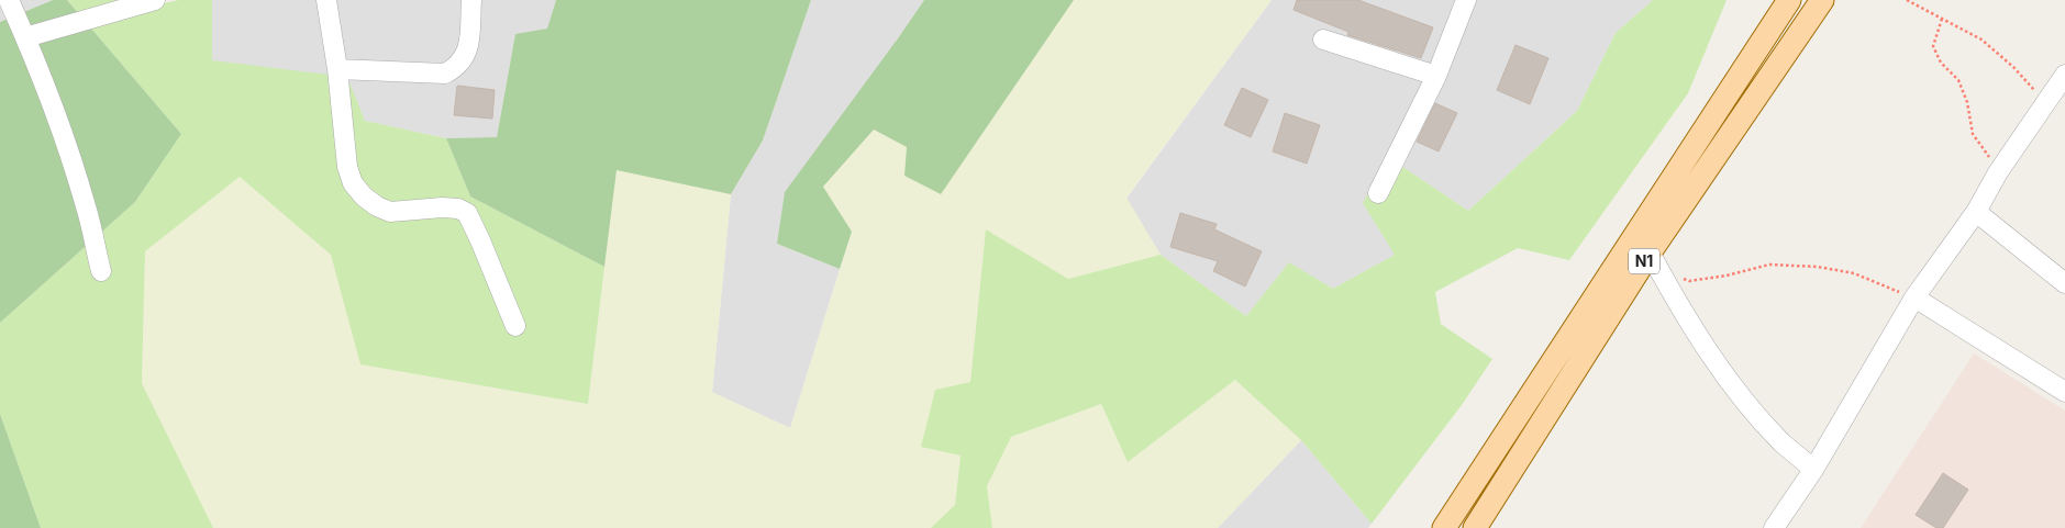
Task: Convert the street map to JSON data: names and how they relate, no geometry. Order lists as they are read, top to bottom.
{
  "streets": {
    "main road": ["N1"]
  }
}
